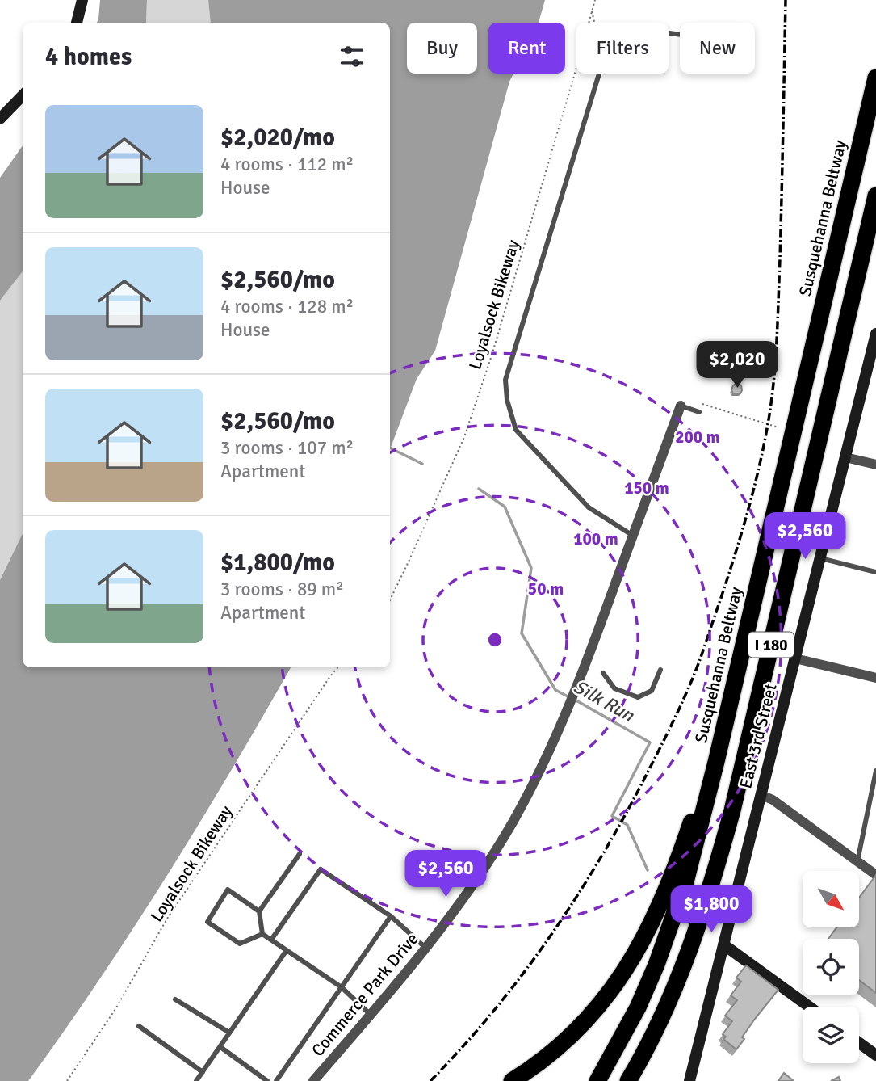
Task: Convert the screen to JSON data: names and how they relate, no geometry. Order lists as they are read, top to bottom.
{
  "streets": {
    "highway": ["Susquehanna Beltway", "I 180"],
    "main road": ["East 3rd Street"],
    "street": ["Commerce Park Drive"],
    "path": ["Loyalsock Bikeway"]
  },
  "water": ["Silk Run"],
  "north": "bottom right",
  "page": {
    "chip": [
      "Buy",
      "Rent",
      "Filters",
      "New"
    ],
    "heading": "4 homes",
    "list": [
      {
        "name": "$2,020/mo",
        "note": "4 rooms · 112 m² · House"
      },
      {
        "name": "$2,560/mo",
        "note": "4 rooms · 128 m² · House"
      },
      {
        "name": "$2,560/mo",
        "note": "3 rooms · 107 m² · Apartment"
      },
      {
        "name": "$1,800/mo",
        "note": "3 rooms · 89 m² · Apartment"
      }
    ],
    "price": [
      "$2,020",
      "$2,560",
      "$2,560",
      "$1,800"
    ]
  },
  "rings": [
    "200 m",
    "150 m",
    "100 m",
    "50 m"
  ]
}
